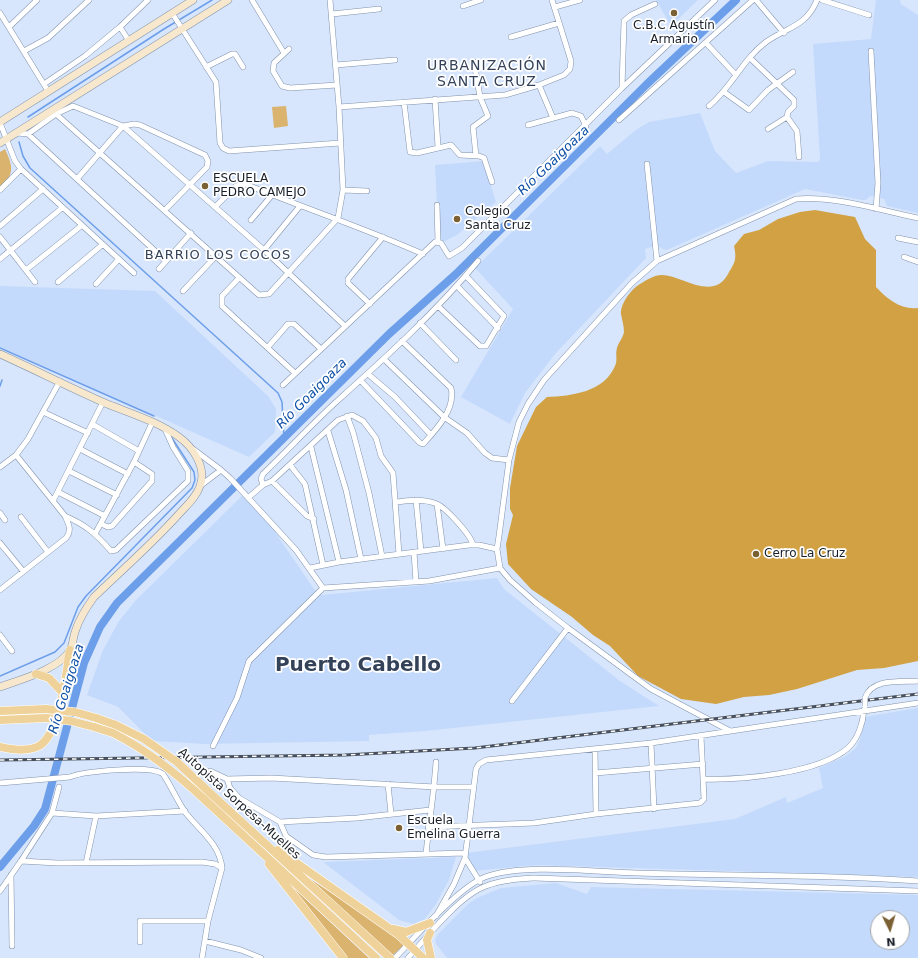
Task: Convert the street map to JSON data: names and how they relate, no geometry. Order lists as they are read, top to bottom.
{
  "streets": {
    "main road": ["Autopista Sorpesa-Muelles"]
  },
  "districts": ["URBANIZACIÓN SANTA CRUZ", "BARRIO LOS COCOS", "Puerto Cabello"],
  "water": ["Río Goaigoaza"],
  "places": [
    "C.B.C Agustín Armario",
    "ESCUELA PEDRO CAMEJO",
    "Colegio Santa Cruz",
    "Cerro La Cruz",
    "Escuela Emelina Guerra"
  ],
  "north": "bottom"
}
